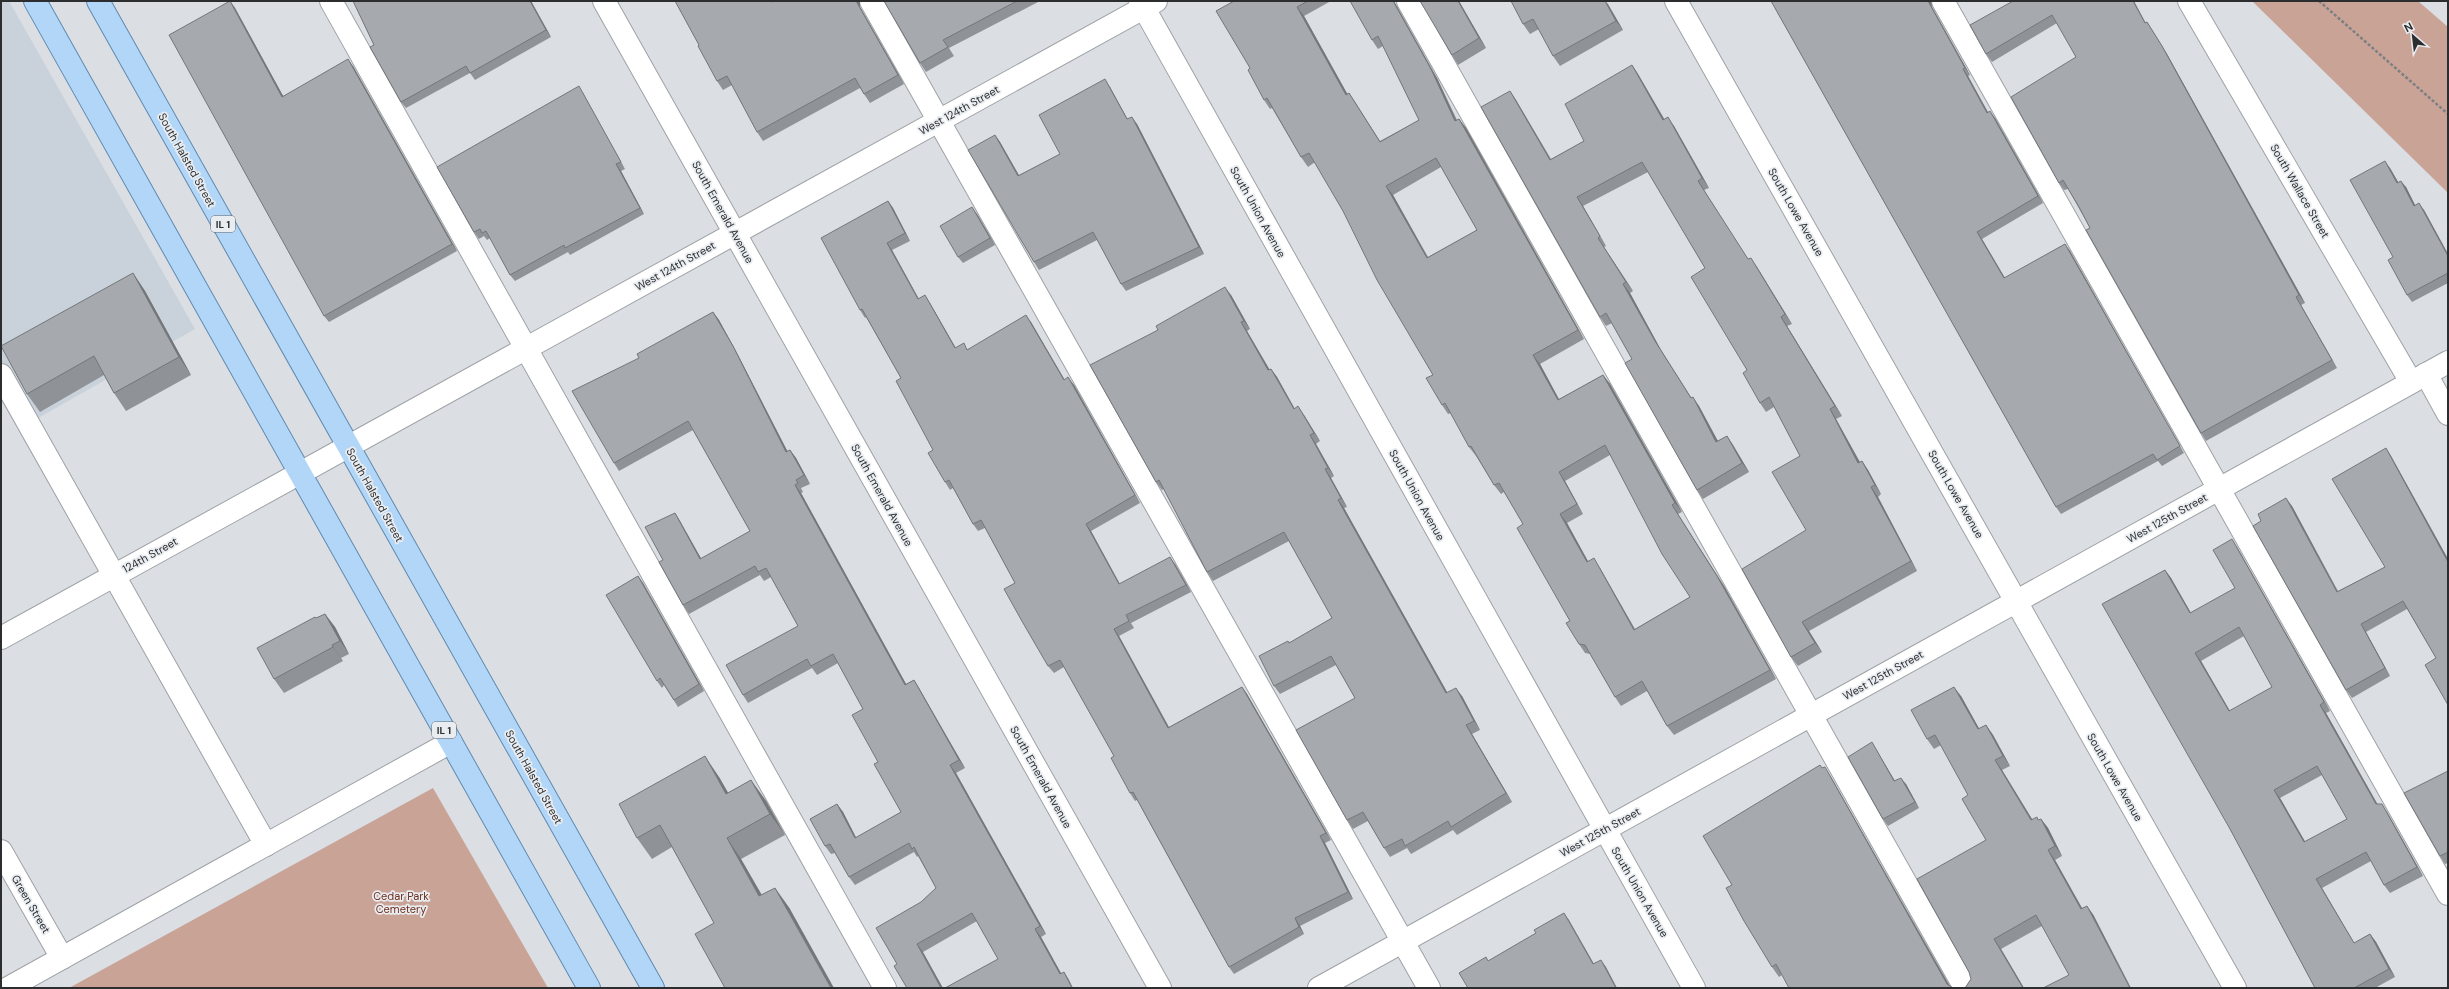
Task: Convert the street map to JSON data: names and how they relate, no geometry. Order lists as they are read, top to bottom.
{
  "streets": {
    "main road": ["South Halsted Street", "IL 1"],
    "street": [
      "West 124th Street",
      "South Wallace Street",
      "South Emerald Avenue",
      "South Union Avenue",
      "South Lowe Avenue",
      "West 125th Street",
      "124th Street",
      "Green Street"
    ]
  },
  "crossings": [
    ["West 124th Street", "South Halsted Street"],
    ["West 124th Street", "South Emerald Avenue"],
    ["West 124th Street", "South Union Avenue"],
    ["West 124th Street", "IL 1"],
    ["West 124th Street", "124th Street"],
    ["South Wallace Street", "West 125th Street"],
    ["South Union Avenue", "West 125th Street"],
    ["South Lowe Avenue", "West 125th Street"],
    ["IL 1", "124th Street"]
  ],
  "parks": ["Cedar Park Cemetery"],
  "north": "top left"
}
